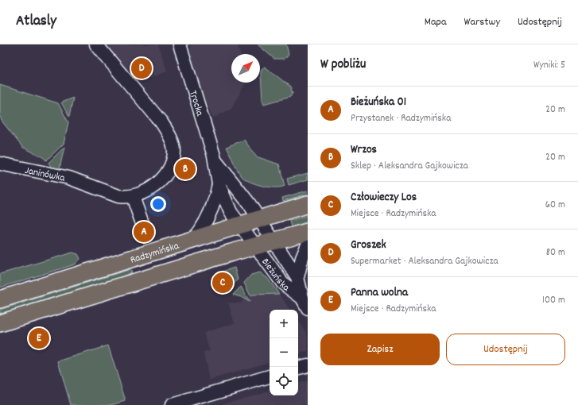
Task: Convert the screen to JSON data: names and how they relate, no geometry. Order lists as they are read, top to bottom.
{
  "streets": {
    "main road": ["Radzymińska"],
    "street": ["Trocka", "Janinówka", "Bieżuńska"]
  },
  "crossings": [
    ["Trocka", "Radzymińska"],
    ["Trocka", "Bieżuńska"],
    ["Radzymińska", "Bieżuńska"]
  ],
  "north": "top right",
  "page": {
    "header": "Atlasly",
    "nav": ["Mapa", "Warstwy", "Udostępnij"],
    "heading": ["W pobliżu", "Wyniki: 5"],
    "pins": [
      "D",
      "B",
      "A",
      "C",
      "E"
    ],
    "list": [
      {
        "mark": "A",
        "name": "Bieżuńska 01",
        "note": "Przystanek · Radzymińska",
        "value": "20 m"
      },
      {
        "mark": "B",
        "name": "Wrzos",
        "note": "Sklep · Aleksandra Gajkowicza",
        "value": "20 m"
      },
      {
        "mark": "C",
        "name": "Człowieczy Los",
        "note": "Miejsce · Radzymińska",
        "value": "60 m"
      },
      {
        "mark": "D",
        "name": "Groszek",
        "note": "Supermarket · Aleksandra Gajkowicza",
        "value": "80 m"
      },
      {
        "mark": "E",
        "name": "Panna wolna",
        "note": "Miejsce · Radzymińska",
        "value": "100 m"
      }
    ],
    "map_buttons": ["+", "−"],
    "buttons": ["Zapisz", "Udostępnij"]
  }
}
